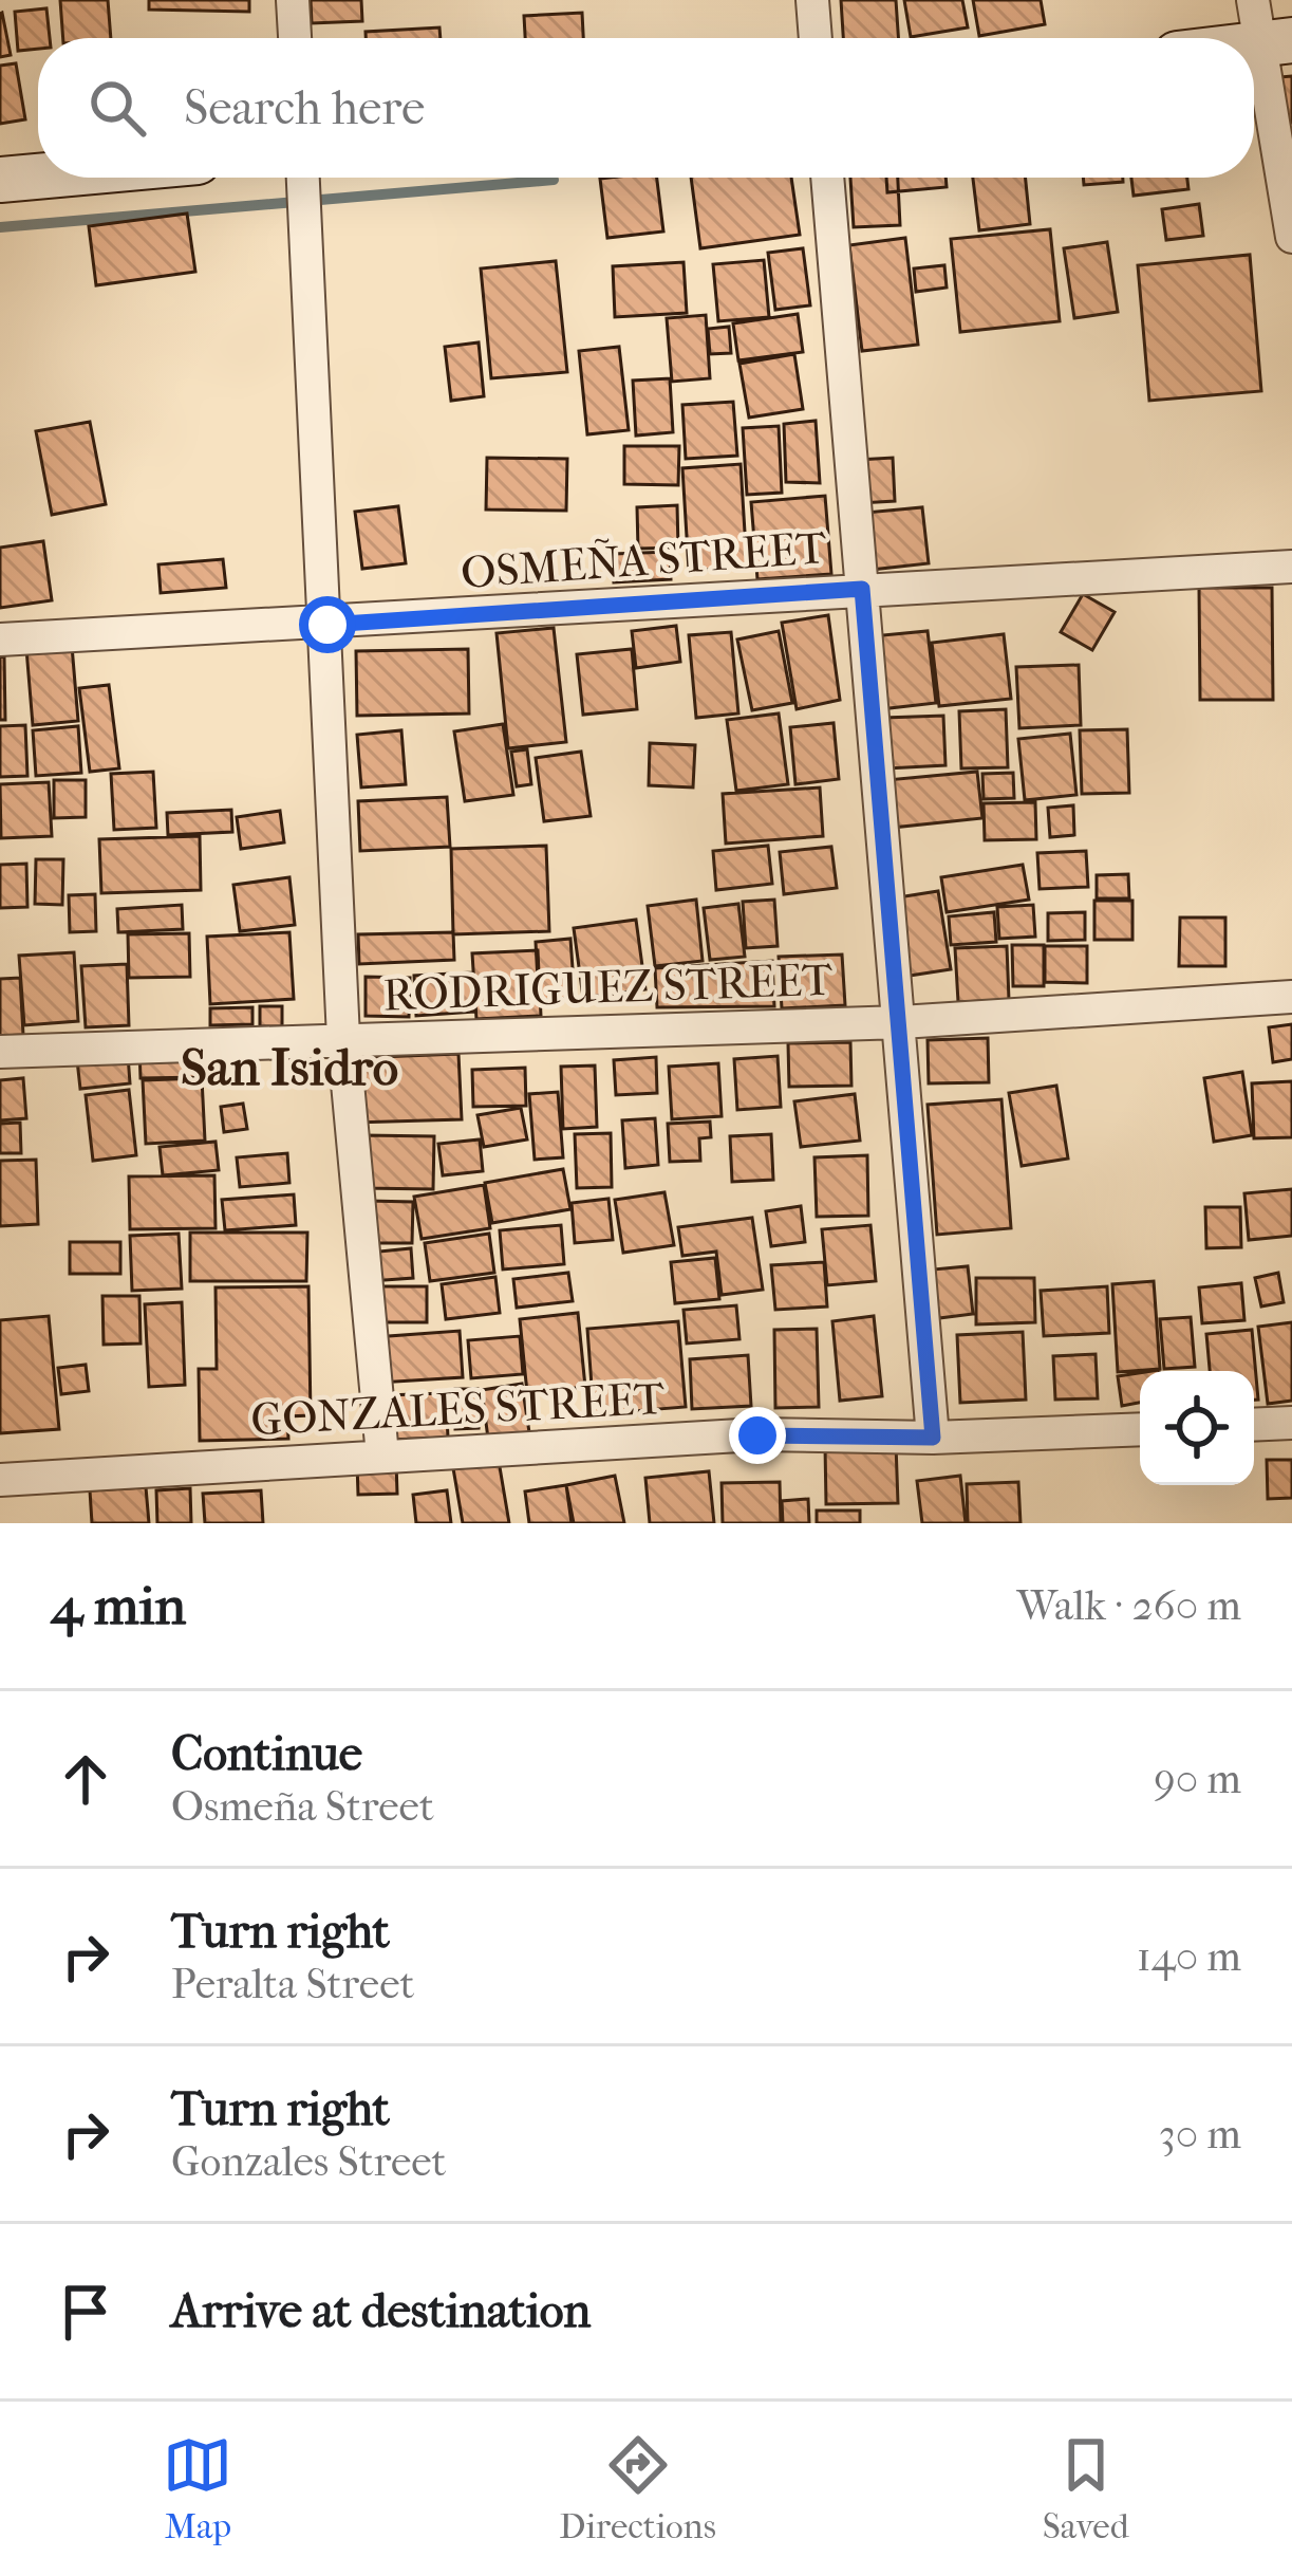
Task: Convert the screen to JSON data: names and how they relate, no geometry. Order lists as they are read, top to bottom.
{
  "streets": {
    "street": ["OSMEÑA STREET", "RODRIGUEZ STREET", "GONZALES STREET"]
  },
  "districts": ["San Isidro"],
  "page": {
    "search": "Search here",
    "heading": ["4 min", "Walk · 260 m"],
    "list": [
      ["Continue", "Osmeña Street", "90 m"],
      ["Turn right", "Peralta Street", "140 m"],
      ["Turn right", "Gonzales Street", "30 m"],
      "Arrive at destination"
    ],
    "nav": ["Map", "Directions", "Saved"]
  }
}
